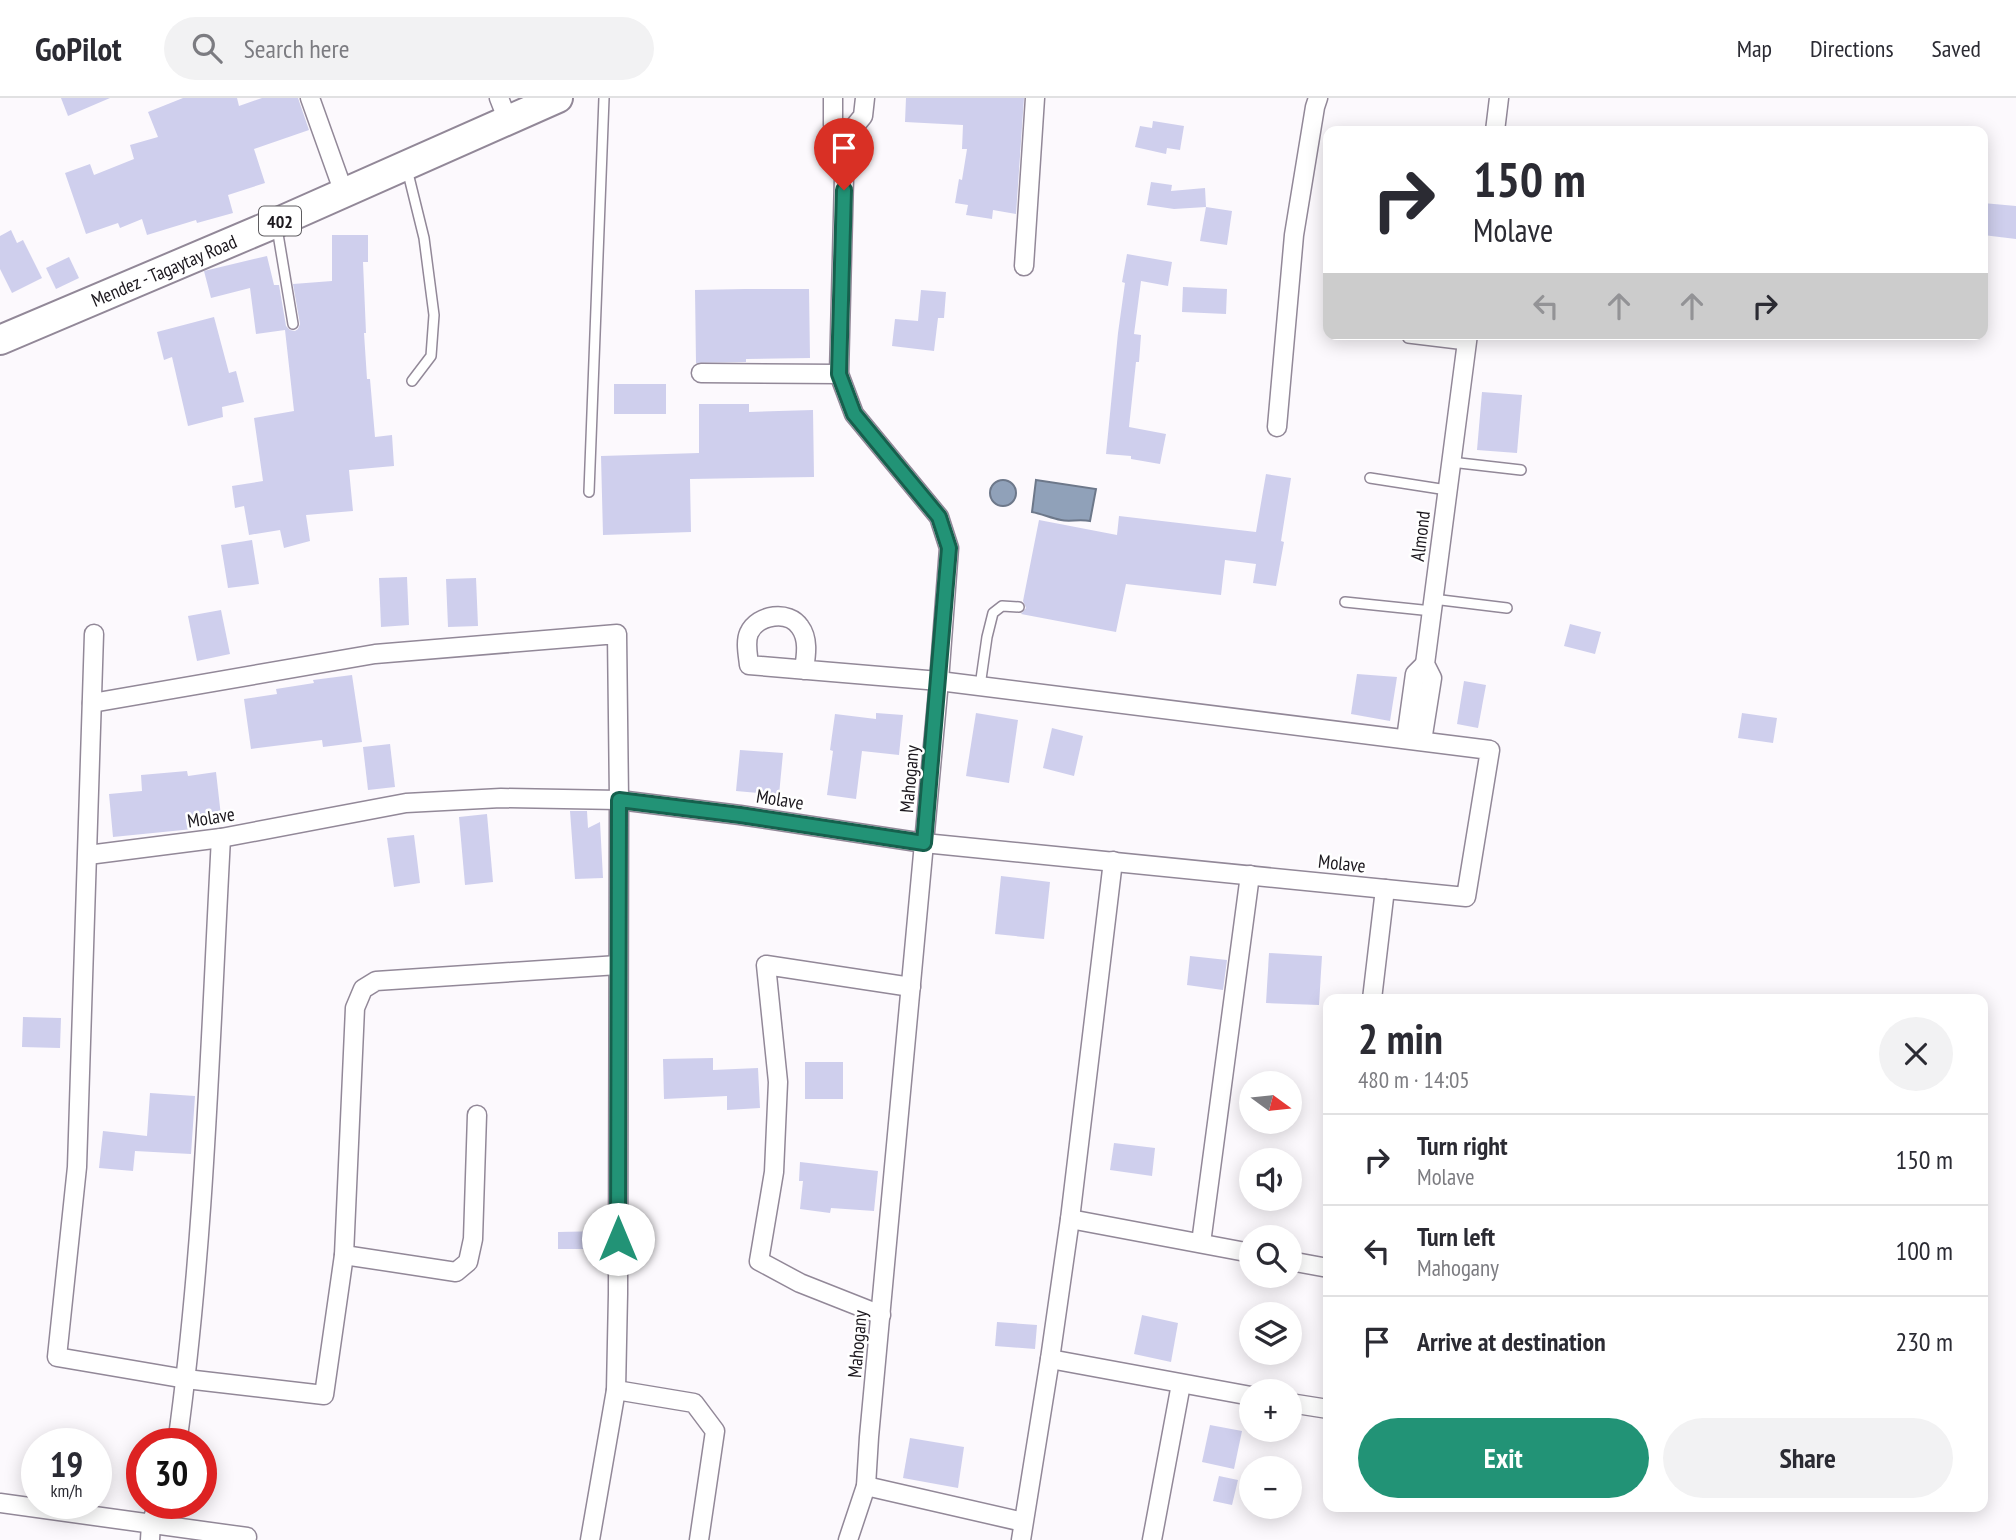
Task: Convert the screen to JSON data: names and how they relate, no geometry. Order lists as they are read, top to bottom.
{
  "streets": {
    "main road": ["402", "Mendez - Tagaytay Road"],
    "street": ["Almond", "Mahogany", "Molave"]
  },
  "crossings": [
    ["Almond", "Molave"],
    ["Mahogany", "Molave"]
  ],
  "north": "right",
  "page": {
    "header": "GoPilot",
    "search": "Search here",
    "nav": ["Map", "Directions", "Saved"],
    "turn": ["150 m", "Molave"],
    "heading": ["2 min", "480 m · 14:05"],
    "map_buttons": ["+", "−"],
    "list": [
      {
        "name": "Turn right",
        "note": "Molave",
        "value": "150 m"
      },
      {
        "name": "Turn left",
        "note": "Mahogany",
        "value": "100 m"
      },
      {
        "name": "Arrive at destination",
        "value": "230 m"
      }
    ],
    "buttons": ["Exit", "Share"],
    "speed": "19 km/h",
    "limit": "30"
  }
}
